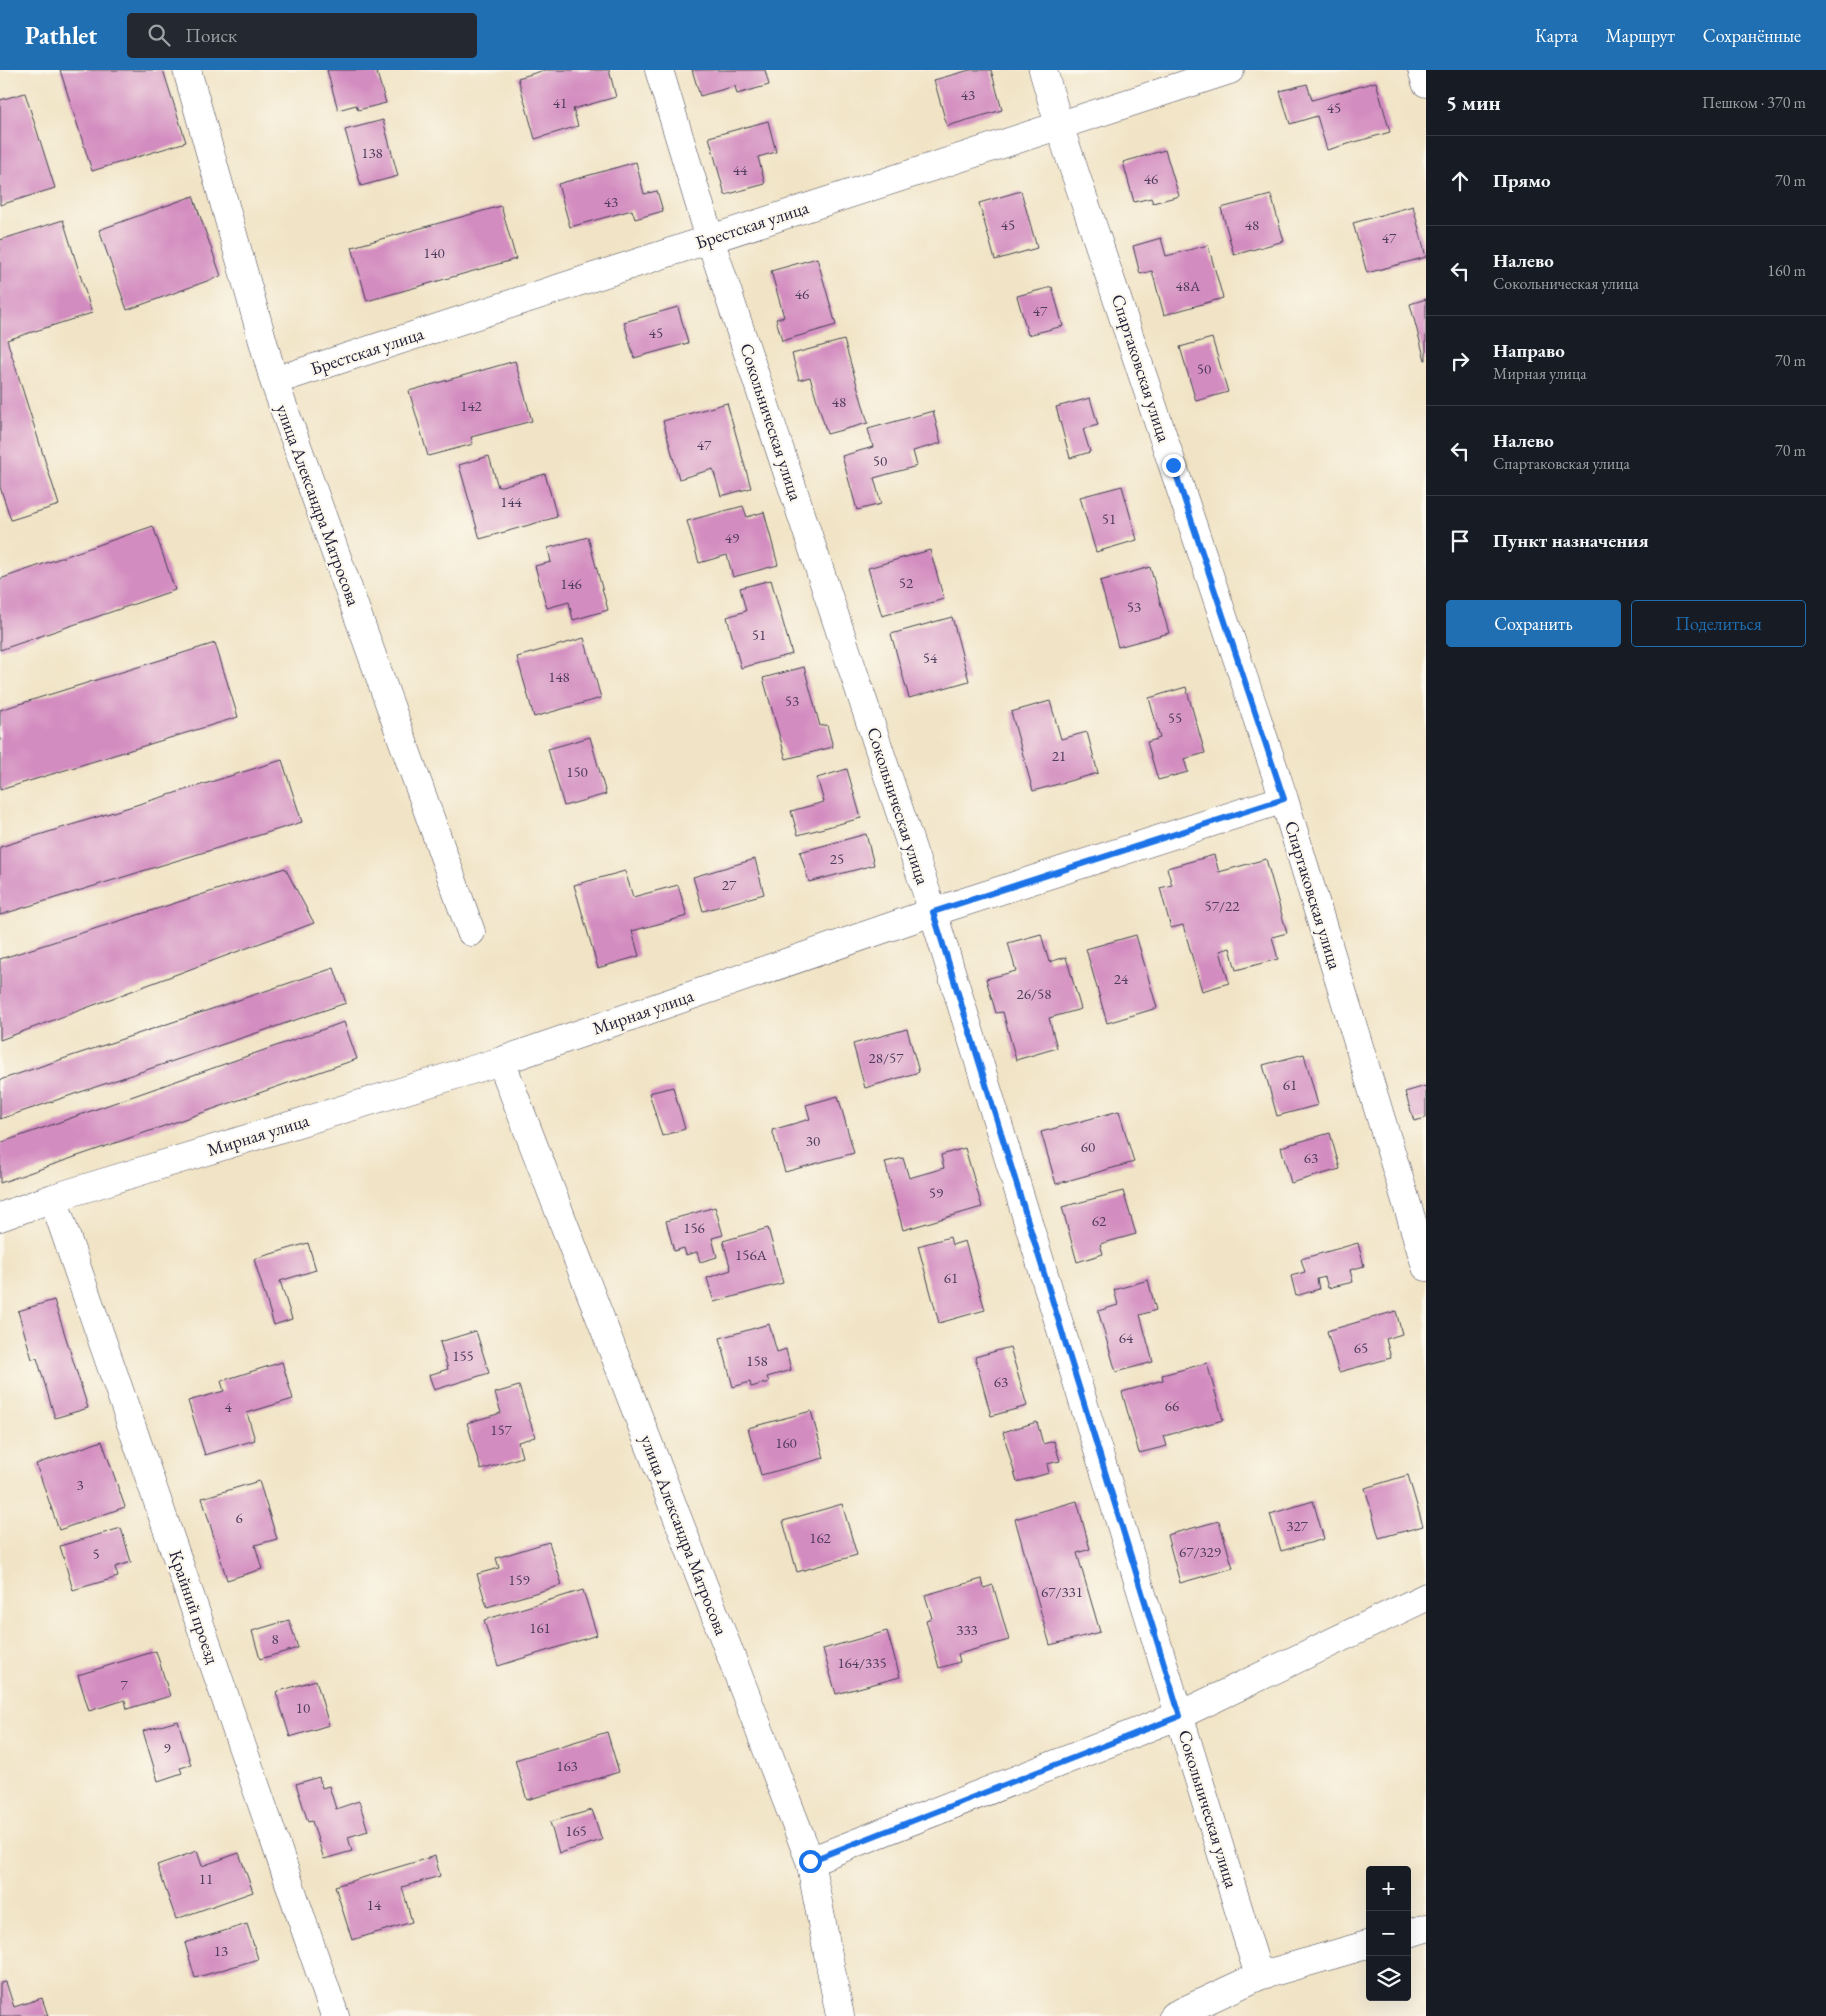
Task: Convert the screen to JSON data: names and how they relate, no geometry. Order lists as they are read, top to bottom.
{
  "streets": {
    "street": [
      "Брестская улица",
      "Спартаковская улица",
      "Сокольническая улица",
      "улица Александра Матросова",
      "Мирная улица",
      "Крайний проезд"
    ]
  },
  "crossings": [
    ["Брестская улица", "Спартаковская улица"],
    ["Брестская улица", "Сокольническая улица"],
    ["Брестская улица", "улица Александра Матросова"],
    ["Спартаковская улица", "Мирная улица"],
    ["Сокольническая улица", "Мирная улица"],
    ["улица Александра Матросова", "Мирная улица"],
    ["Мирная улица", "Крайний проезд"]
  ],
  "house_numbers": [
    "43",
    "41",
    "45",
    "138",
    "44",
    "46",
    "43",
    "45",
    "48",
    "47",
    "140",
    "48А",
    "46",
    "47",
    "45",
    "50",
    "48",
    "142",
    "47",
    "50",
    "144",
    "51",
    "49",
    "52",
    "146",
    "53",
    "51",
    "54",
    "148",
    "53",
    "55",
    "21",
    "150",
    "25",
    "27",
    "57/22",
    "24",
    "26/58",
    "28/57",
    "61",
    "30",
    "60",
    "63",
    "59",
    "62",
    "156",
    "156А",
    "61",
    "64",
    "65",
    "155",
    "158",
    "63",
    "66",
    "4",
    "157",
    "160",
    "3",
    "6",
    "327",
    "162",
    "67/329",
    "5",
    "159",
    "67/331",
    "161",
    "333",
    "8",
    "164/335",
    "7",
    "10",
    "9",
    "163",
    "165",
    "11",
    "14",
    "13"
  ],
  "page": {
    "header": "Pathlet",
    "search": "Поиск",
    "nav": ["Карта", "Маршрут", "Сохранённые"],
    "heading": ["5 мин", "Пешком · 370 m"],
    "list": [
      ["Прямо", "70 m"],
      ["Налево", "Сокольническая улица", "160 m"],
      ["Направо", "Мирная улица", "70 m"],
      ["Налево", "Спартаковская улица", "70 m"],
      "Пункт назначения"
    ],
    "buttons": ["Сохранить", "Поделиться"],
    "map_buttons": ["+", "−"]
  }
}
